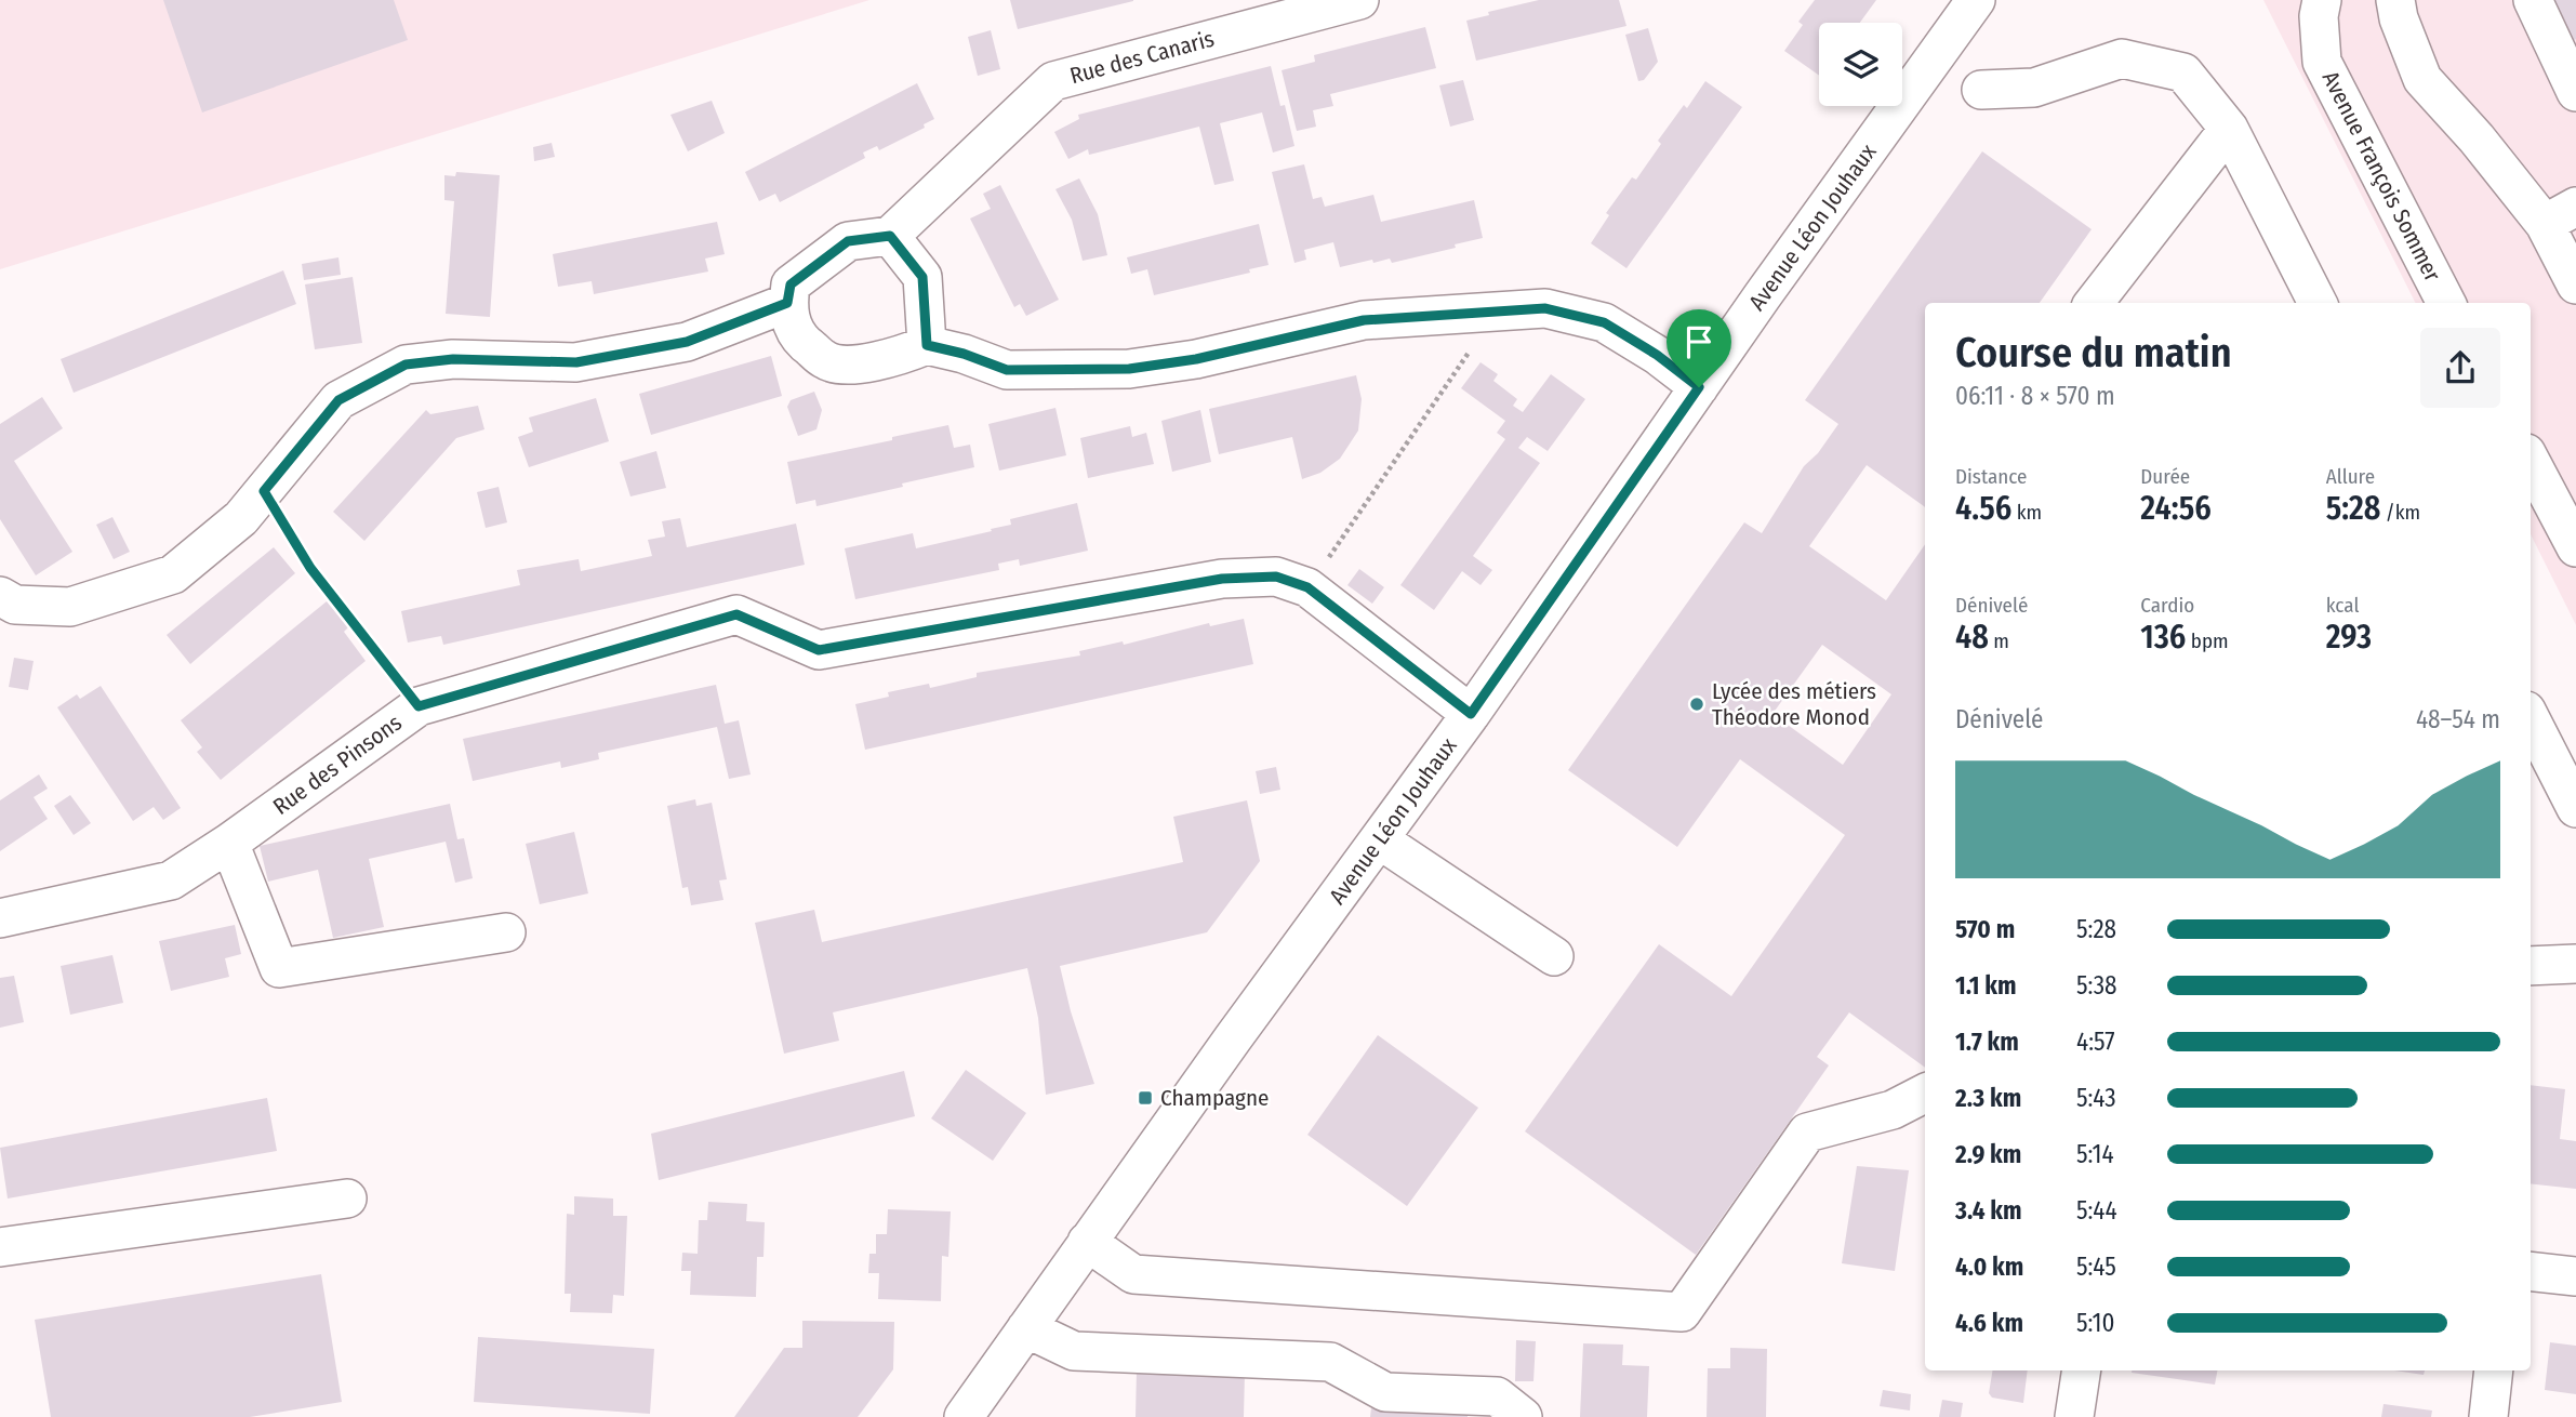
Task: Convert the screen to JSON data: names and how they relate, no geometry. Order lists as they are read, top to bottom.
{
  "streets": {
    "street": [
      "Rue des Canaris",
      "Avenue François Sommer",
      "Avenue Léon Jouhaux",
      "Rue des Pinsons"
    ]
  },
  "crossings": [
    ["Avenue Léon Jouhaux", "Rue des Pinsons"]
  ],
  "places": {
    "other": ["Lycée des métiers Théodore Monod"],
    "transit": ["Champagne"]
  },
  "page": {
    "heading": ["Course du matin", "06:11 · 8 × 570 m"],
    "stats": [
      ["Distance", "4.56 km"],
      ["Durée", "24:56"],
      ["Allure", "5:28 /km"],
      ["Dénivelé", "48 m"],
      ["Cardio", "136 bpm"],
      ["kcal", "293"]
    ],
    "chart": ["Dénivelé", "48–54 m"],
    "list": [
      {
        "name": "570 m",
        "note": "5:28"
      },
      {
        "name": "1.1 km",
        "note": "5:38"
      },
      {
        "name": "1.7 km",
        "note": "4:57"
      },
      {
        "name": "2.3 km",
        "note": "5:43"
      },
      {
        "name": "2.9 km",
        "note": "5:14"
      },
      {
        "name": "3.4 km",
        "note": "5:44"
      },
      {
        "name": "4.0 km",
        "note": "5:45"
      },
      {
        "name": "4.6 km",
        "note": "5:10"
      }
    ]
  }
}
